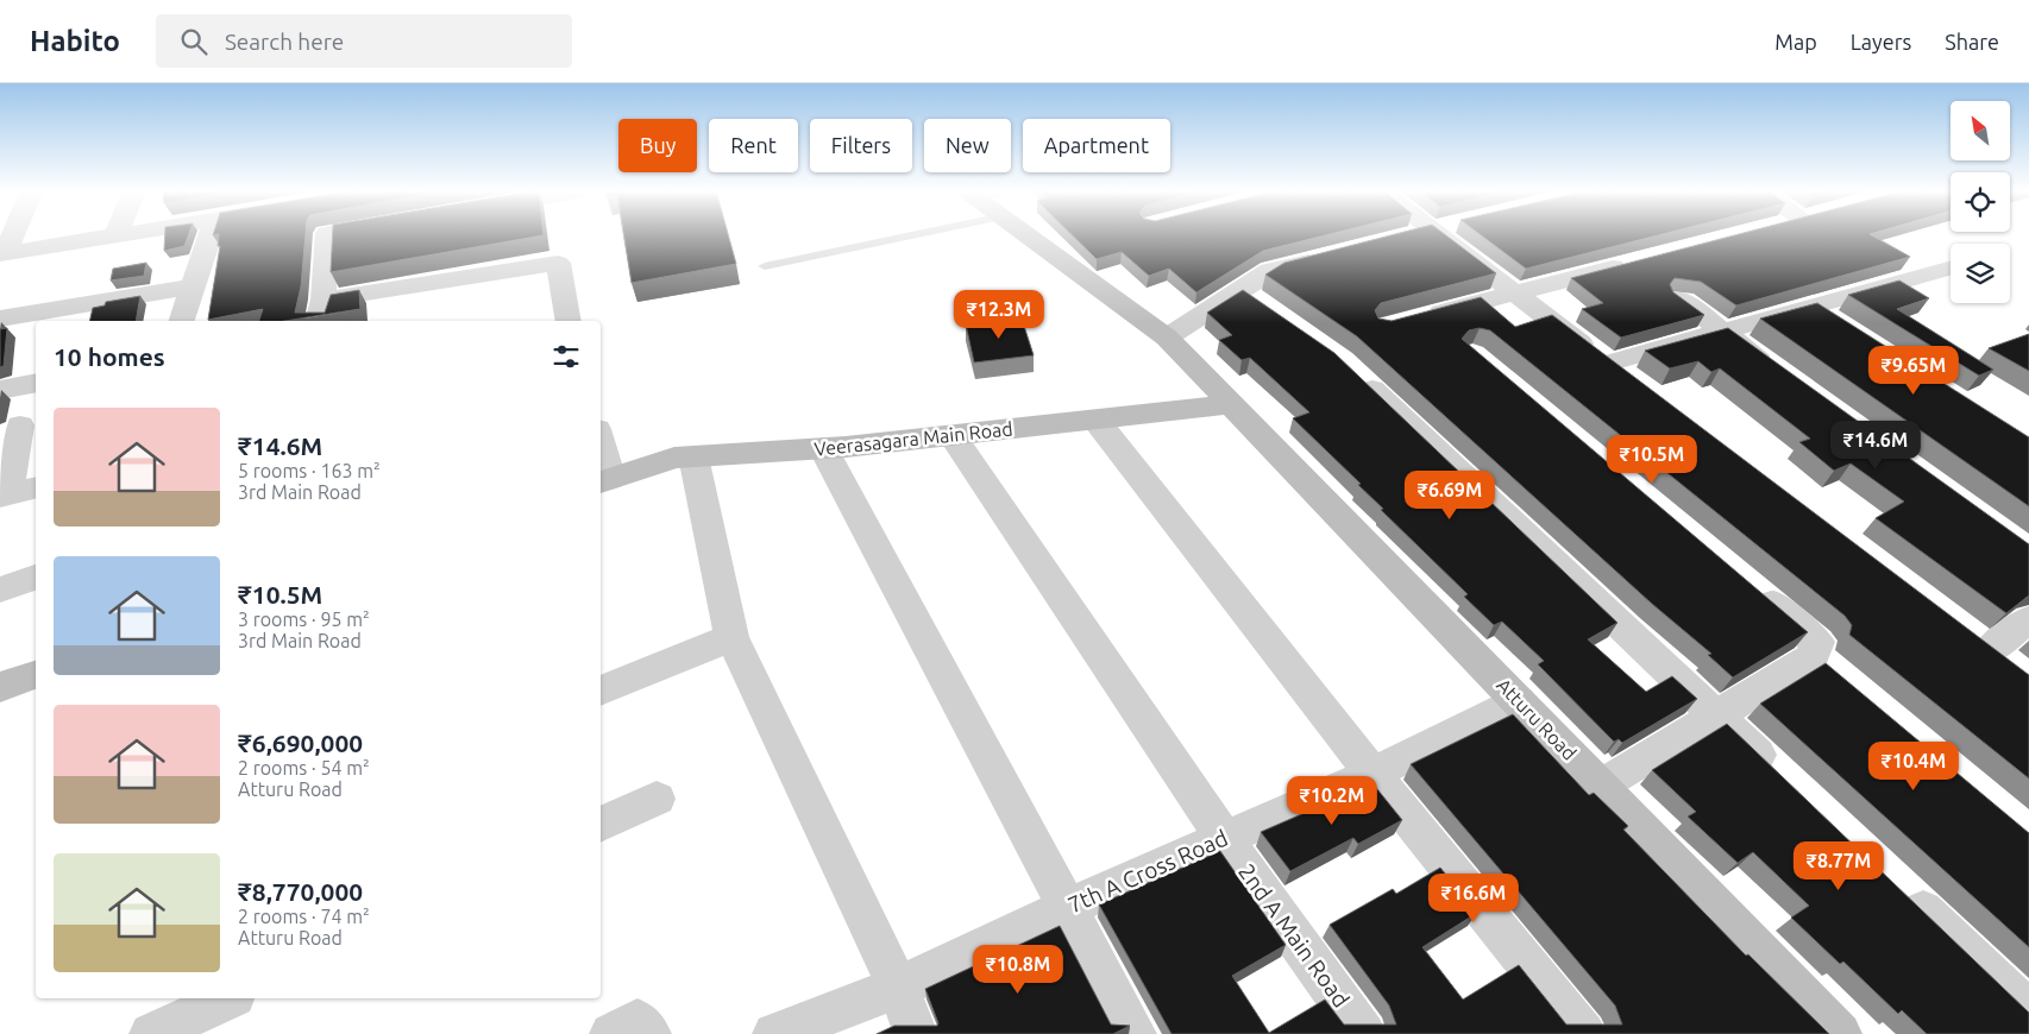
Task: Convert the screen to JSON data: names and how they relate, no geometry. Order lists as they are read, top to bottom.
{
  "streets": {
    "street": [
      "Veerasagara Main Road",
      "Atturu Road",
      "7th A Cross Road",
      "2nd A Main Road"
    ]
  },
  "crossings": [
    ["Veerasagara Main Road", "Atturu Road"],
    ["Veerasagara Main Road", "2nd A Main Road"],
    ["Atturu Road", "7th A Cross Road"],
    ["7th A Cross Road", "2nd A Main Road"]
  ],
  "north": "top left",
  "page": {
    "header": "Habito",
    "search": "Search here",
    "nav": ["Map", "Layers", "Share"],
    "chip": [
      "Buy",
      "Rent",
      "Filters",
      "New",
      "Apartment"
    ],
    "price": [
      "₹12.3M",
      "₹9.65M",
      "₹14.6M",
      "₹10.5M",
      "₹6.69M",
      "₹10.4M",
      "₹10.2M",
      "₹8.77M",
      "₹16.6M",
      "₹10.8M"
    ],
    "heading": "10 homes",
    "list": [
      {
        "name": "₹14.6M",
        "note": "5 rooms · 163 m² · 3rd Main Road"
      },
      {
        "name": "₹10.5M",
        "note": "3 rooms · 95 m² · 3rd Main Road"
      },
      {
        "name": "₹6,690,000",
        "note": "2 rooms · 54 m² · Atturu Road"
      },
      {
        "name": "₹8,770,000",
        "note": "2 rooms · 74 m² · Atturu Road"
      }
    ]
  }
}
